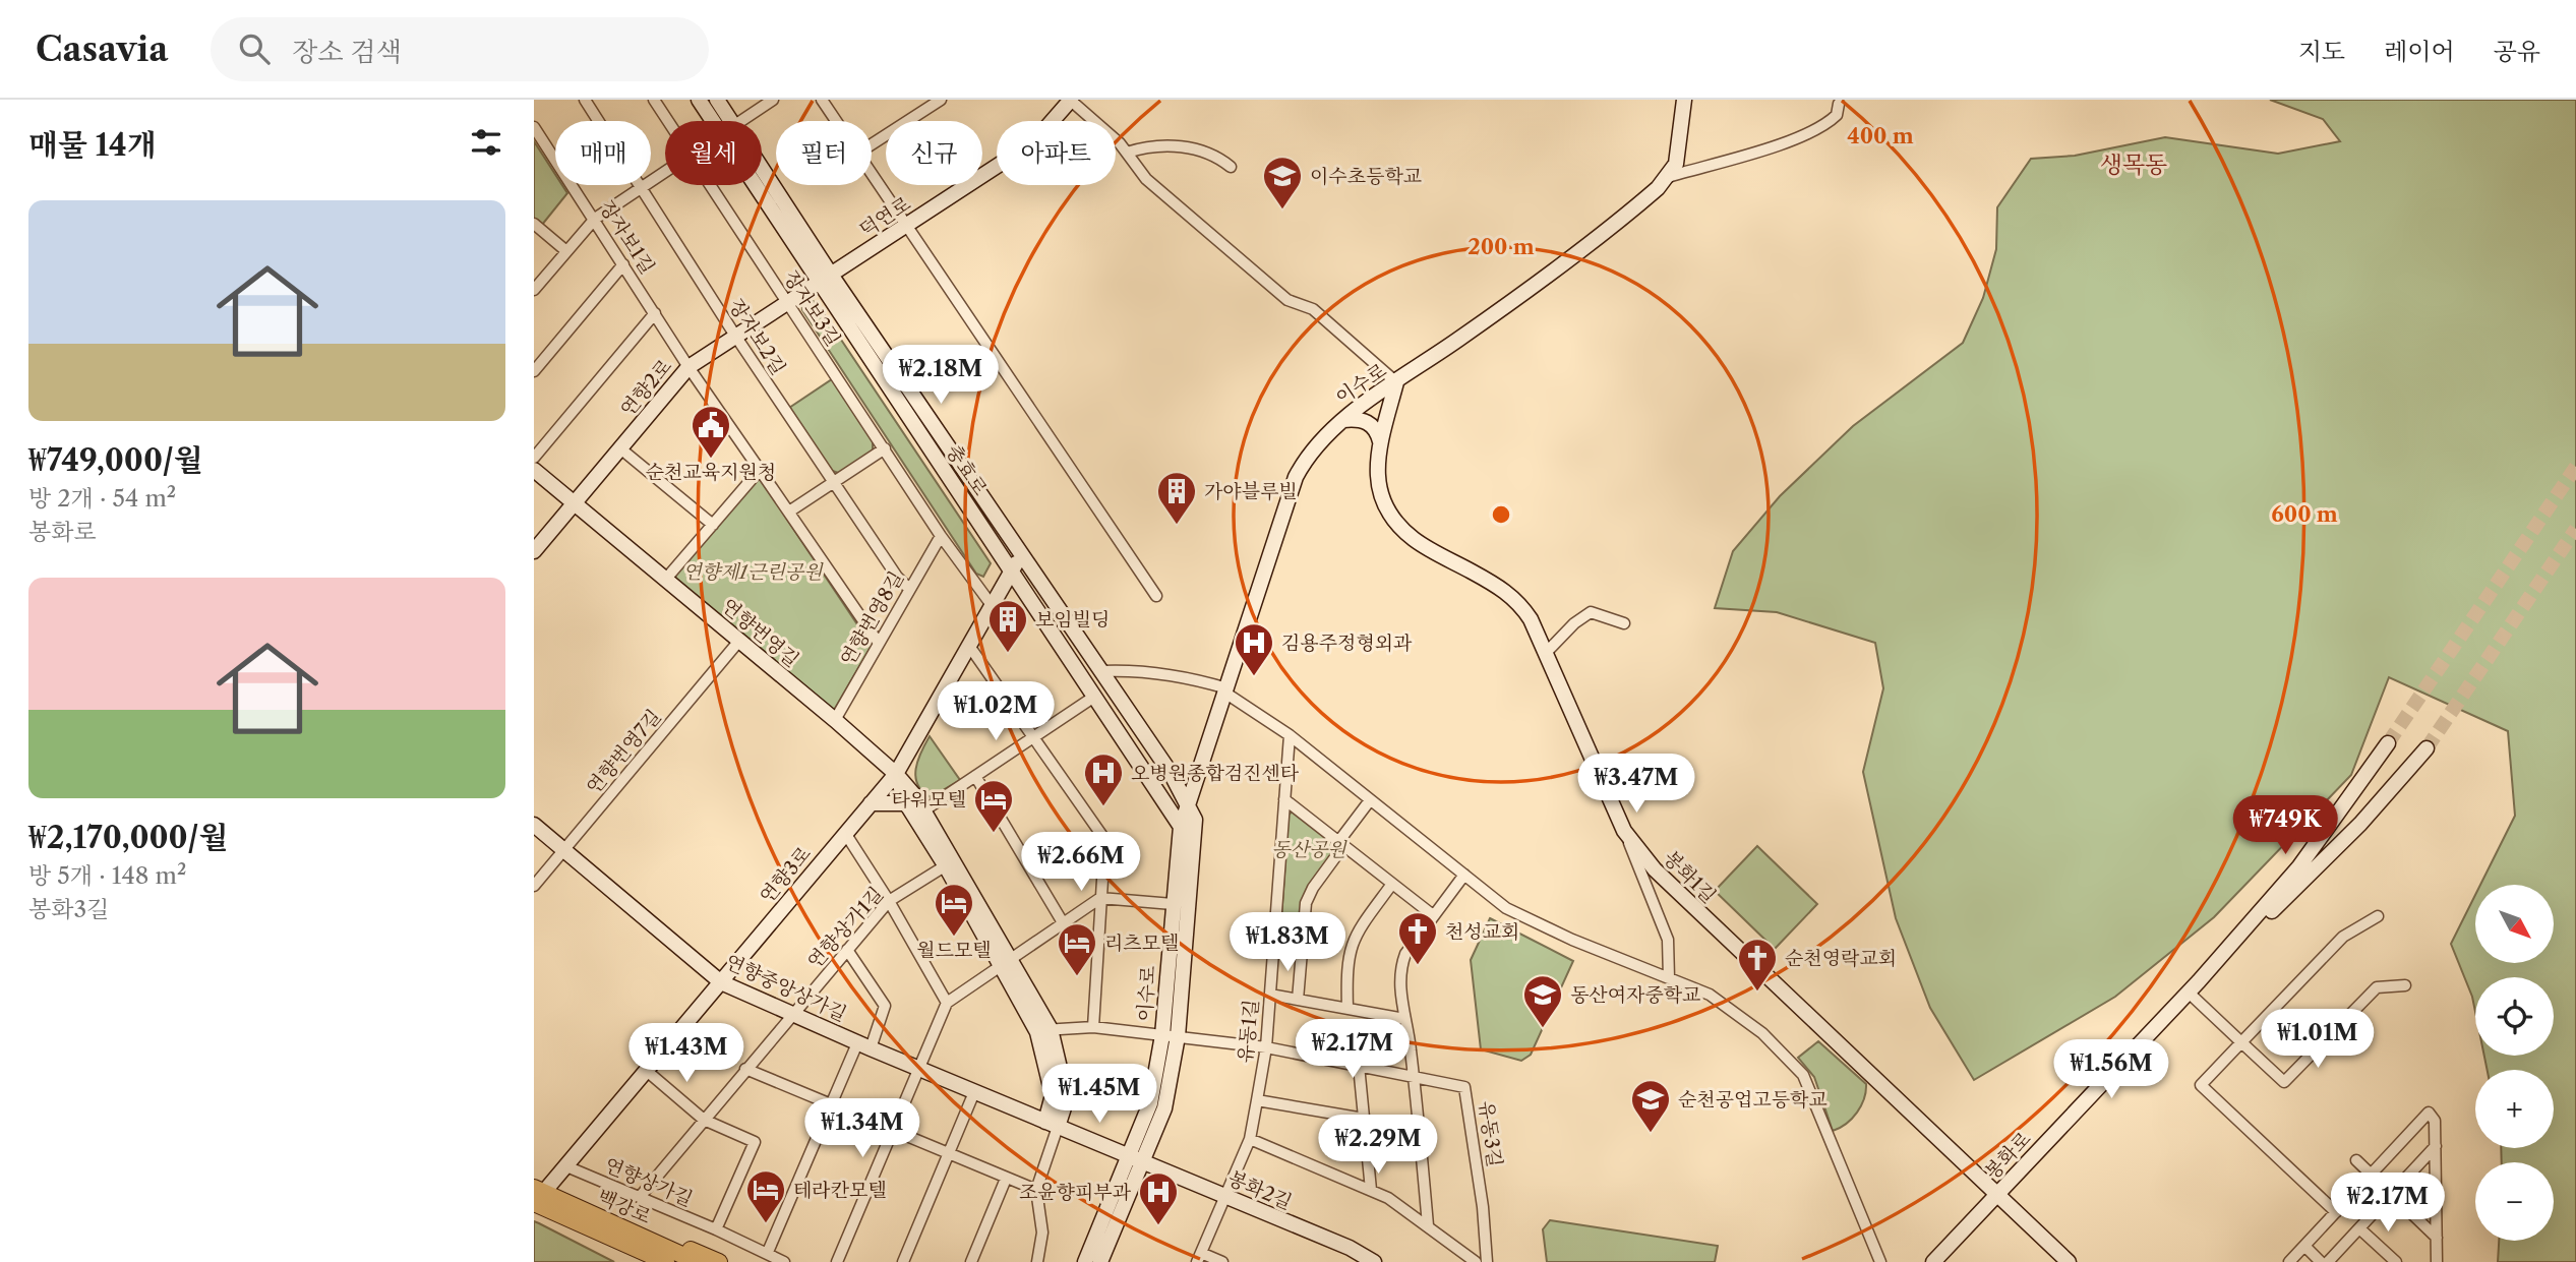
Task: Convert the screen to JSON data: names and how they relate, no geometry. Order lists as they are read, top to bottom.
{
  "streets": {
    "main road": ["백강로"],
    "street": [
      "덕연로",
      "장자보1길",
      "장자보3길",
      "장자보2길",
      "이수로",
      "연향2로",
      "충효로",
      "연향번영8길",
      "연향번영길",
      "연향번영7길",
      "연향3로",
      "봉화1길",
      "연향상가1길",
      "연향중앙상가길",
      "유동1길",
      "유동3길",
      "봉화로",
      "연향상가길",
      "봉화2길"
    ]
  },
  "crossings": [
    ["덕연로", "연향2로"],
    ["덕연로", "충효로"],
    ["장자보1길", "연향2로"],
    ["장자보3길", "연향2로"],
    ["장자보3길", "연향번영8길"],
    ["장자보3길", "연향3로"],
    ["장자보2길", "연향2로"],
    ["장자보2길", "연향번영8길"],
    ["이수로", "충효로"],
    ["이수로", "봉화1길"],
    ["이수로", "연향중앙상가길"],
    ["이수로", "유동3길"],
    ["이수로", "봉화2길"],
    ["연향2로", "충효로"],
    ["연향2로", "연향번영길"],
    ["충효로", "연향3로"],
    ["연향번영8길", "연향번영길"],
    ["연향번영길", "연향번영7길"],
    ["연향번영길", "연향3로"],
    ["연향번영길", "연향상가1길"],
    ["연향번영길", "연향중앙상가길"],
    ["연향번영길", "유동3길"],
    ["연향번영7길", "연향중앙상가길"],
    ["연향3로", "연향중앙상가길"],
    ["연향3로", "연향상가길"],
    ["연향3로", "백강로"],
    ["봉화1길", "봉화로"],
    ["연향상가1길", "연향중앙상가길"],
    ["연향상가1길", "연향상가길"],
    ["연향중앙상가길", "봉화2길"],
    ["유동1길", "유동3길"],
    ["유동1길", "봉화2길"]
  ],
  "districts": ["생목동"],
  "parks": ["연향제1근린공원", "동산공원"],
  "places": {
    "school or university": ["이수초등학교", "동산여자중학교", "순천공업고등학교"],
    "public building": ["순천교육지원청"],
    "building": ["가야블루빌", "보임빌딩"],
    "hospital": ["김용주정형외과", "오병원종합검진센타", "조윤향피부과"],
    "hotel": [
      "타워모텔",
      "월드모텔",
      "리츠모텔",
      "테라칸모텔"
    ],
    "church": ["천성교회", "순천영락교회"]
  },
  "north": "bottom right",
  "page": {
    "header": "Casavia",
    "search": "장소 검색",
    "nav": ["지도", "레이어", "공유"],
    "heading": "매물 14개",
    "chip": [
      "매매",
      "월세",
      "필터",
      "신규",
      "아파트"
    ],
    "list": [
      {
        "name": "₩749,000/월",
        "note": "방 2개 · 54 m² · 봉화로"
      },
      {
        "name": "₩2,170,000/월",
        "note": "방 5개 · 148 m² · 봉화3길"
      }
    ],
    "price": [
      "₩2.18M",
      "₩1.02M",
      "₩3.47M",
      "₩749K",
      "₩2.66M",
      "₩1.83M",
      "₩1.01M",
      "₩2.17M",
      "₩1.43M",
      "₩1.56M",
      "₩1.45M",
      "₩1.34M",
      "₩2.29M",
      "₩2.17M"
    ],
    "map_buttons": ["+", "−"]
  },
  "rings": ["400 m", "200 m", "600 m"]
}
